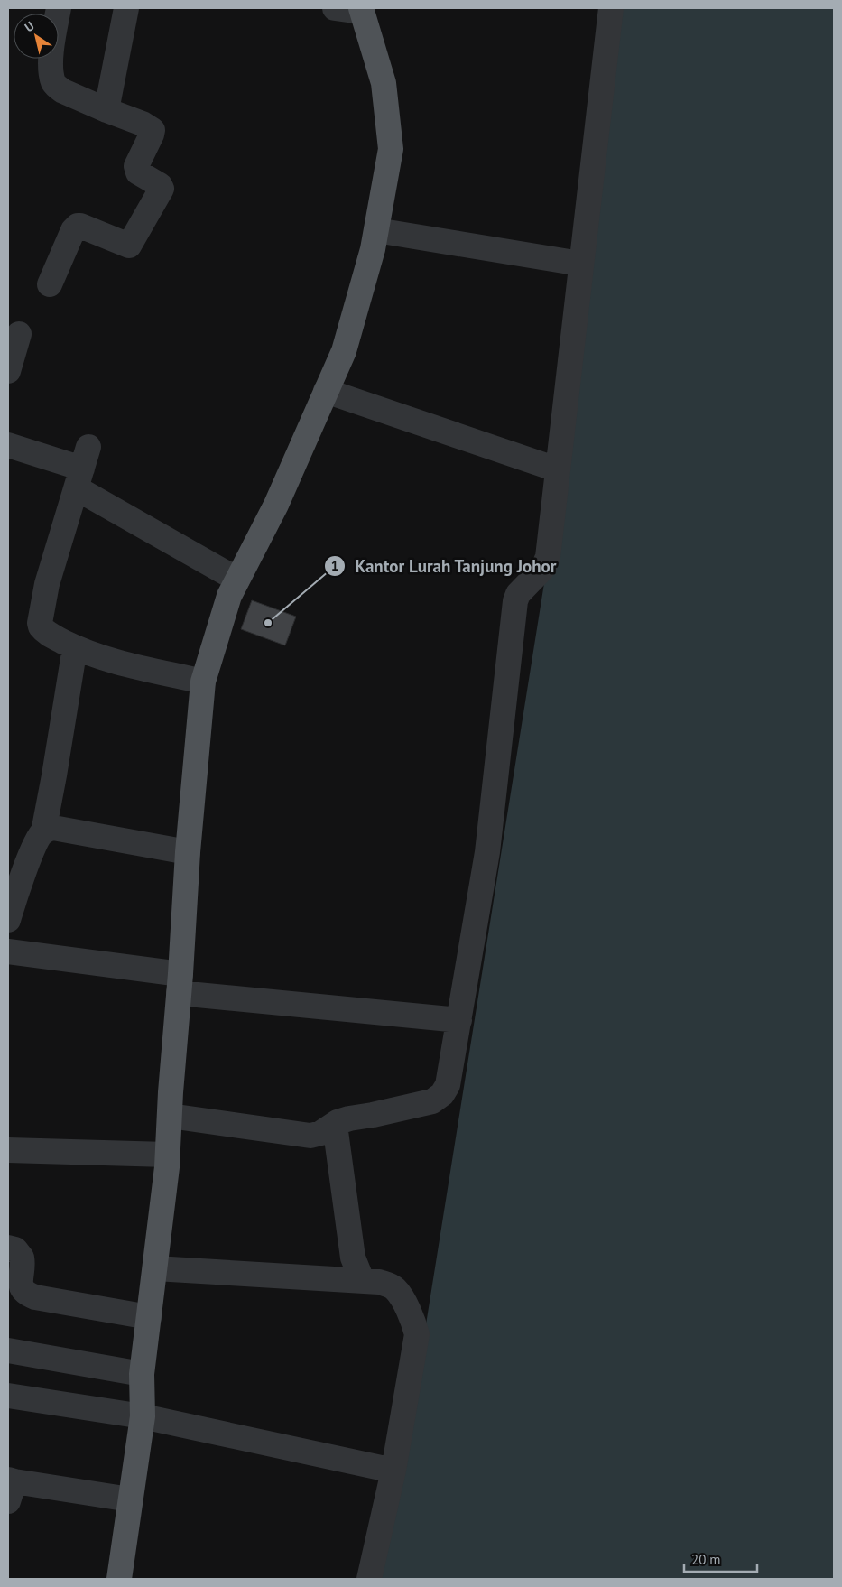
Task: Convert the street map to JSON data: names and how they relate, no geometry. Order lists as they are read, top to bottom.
{
  "places": ["Kantor Lurah Tanjung Johor"],
  "scale_bar": "20 m",
  "north": "top left"
}
